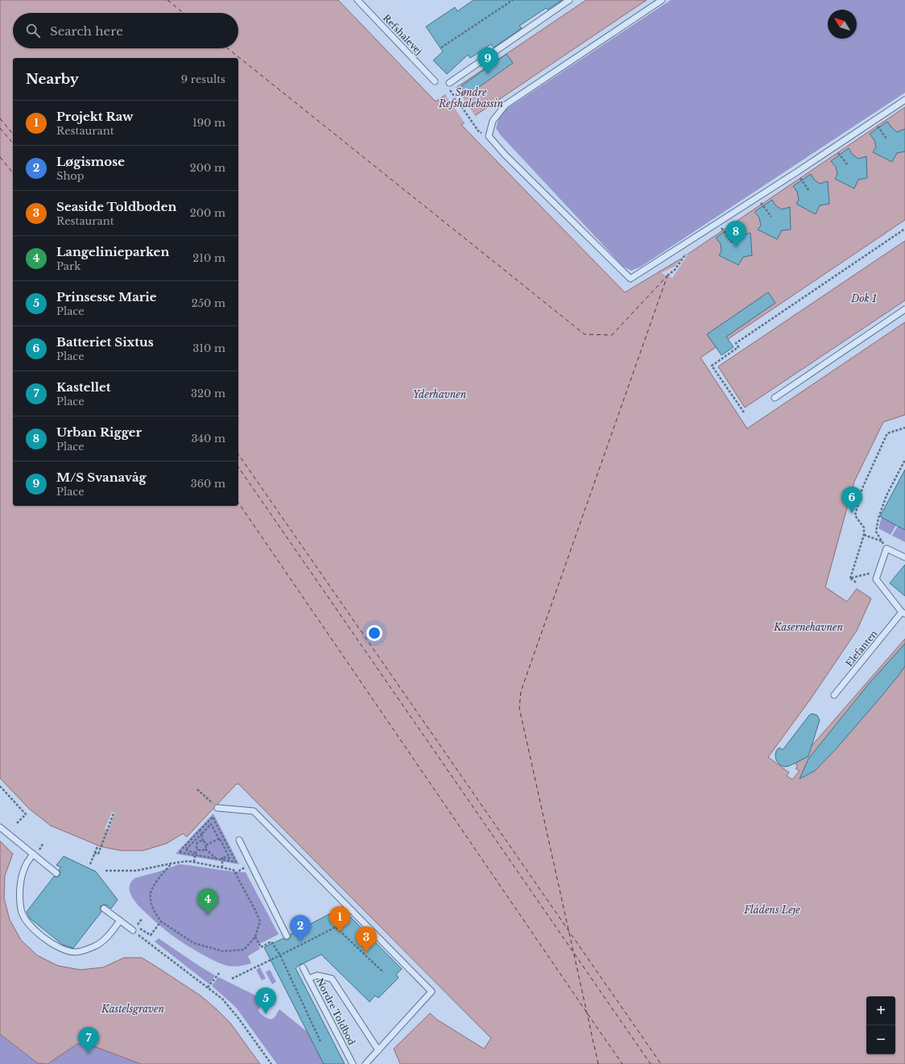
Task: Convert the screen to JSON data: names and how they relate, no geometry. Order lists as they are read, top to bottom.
{
  "streets": {
    "lane": ["Refshalevej", "Elefanten", "Nordre Toldbod"]
  },
  "water": [
    "Søndre Refshalebassin",
    "Dok 1",
    "Yderhavnen",
    "Kasernehavnen",
    "Flådens Leje",
    "Kastelsgraven"
  ],
  "north": "top left",
  "page": {
    "search": "Search here",
    "pins": [
      "9",
      "8",
      "6",
      "4",
      "1",
      "2",
      "3",
      "5",
      "7"
    ],
    "heading": ["Nearby", "9 results"],
    "list": [
      {
        "mark": "1",
        "name": "Projekt Raw",
        "note": "Restaurant",
        "value": "190 m"
      },
      {
        "mark": "2",
        "name": "Løgismose",
        "note": "Shop",
        "value": "200 m"
      },
      {
        "mark": "3",
        "name": "Seaside Toldboden",
        "note": "Restaurant",
        "value": "200 m"
      },
      {
        "mark": "4",
        "name": "Langelinieparken",
        "note": "Park",
        "value": "210 m"
      },
      {
        "mark": "5",
        "name": "Prinsesse Marie",
        "note": "Place",
        "value": "250 m"
      },
      {
        "mark": "6",
        "name": "Batteriet Sixtus",
        "note": "Place",
        "value": "310 m"
      },
      {
        "mark": "7",
        "name": "Kastellet",
        "note": "Place",
        "value": "320 m"
      },
      {
        "mark": "8",
        "name": "Urban Rigger",
        "note": "Place",
        "value": "340 m"
      },
      {
        "mark": "9",
        "name": "M/S Svanavåg",
        "note": "Place",
        "value": "360 m"
      }
    ],
    "map_buttons": ["+", "−"]
  }
}
